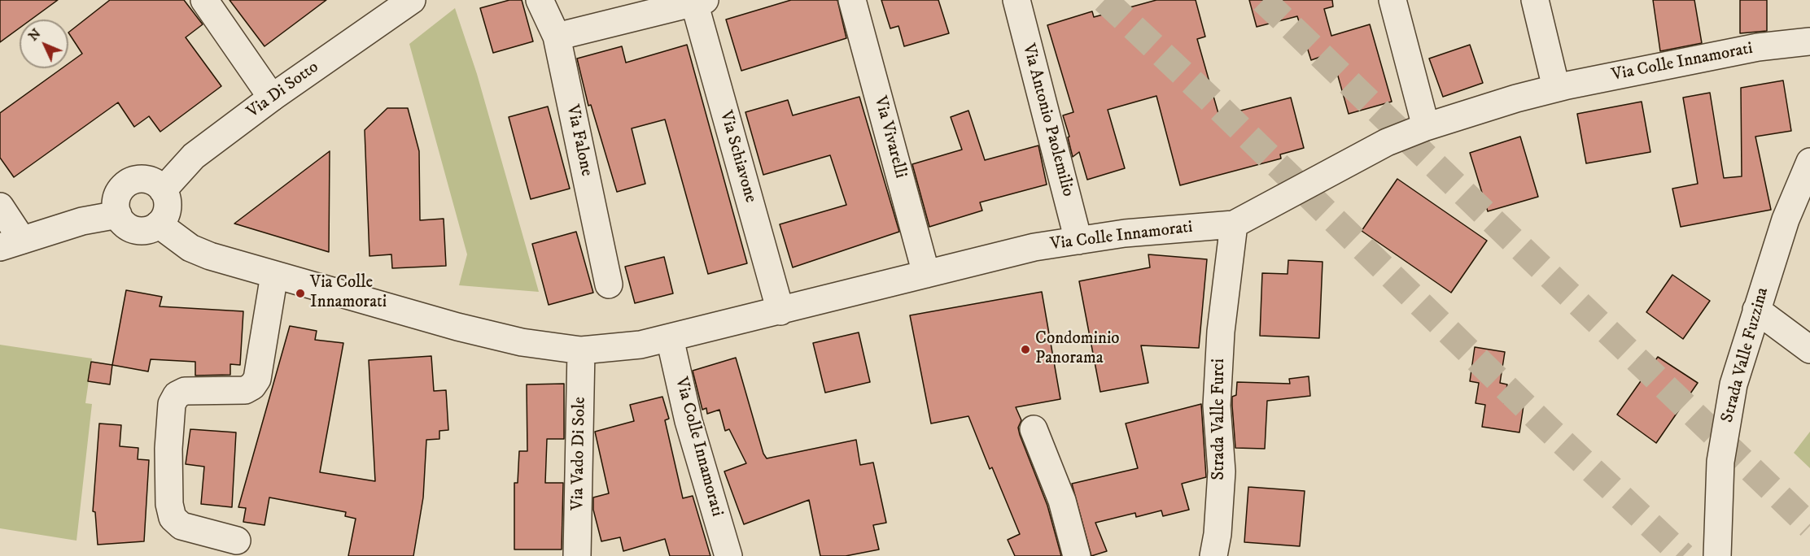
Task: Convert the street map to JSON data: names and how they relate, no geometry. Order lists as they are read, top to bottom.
{
  "streets": {
    "street": [
      "Via Colle Innamorati",
      "Via Di Sotto",
      "Via Antonio Paolemilio",
      "Via Vivarelli",
      "Via Falone",
      "Via Schiavone",
      "Strada Valle Fuzzina",
      "Strada Valle Furci",
      "Via Vado Di Sole"
    ]
  },
  "crossings": [
    ["Via Colle Innamorati", "Via Di Sotto"],
    ["Via Colle Innamorati", "Via Antonio Paolemilio"],
    ["Via Colle Innamorati", "Via Vivarelli"],
    ["Via Colle Innamorati", "Via Schiavone"],
    ["Via Colle Innamorati", "Strada Valle Furci"],
    ["Via Colle Innamorati", "Via Vado Di Sole"]
  ],
  "places": ["Via Colle Innamorati", "Condominio Panorama"],
  "north": "top left"
}
